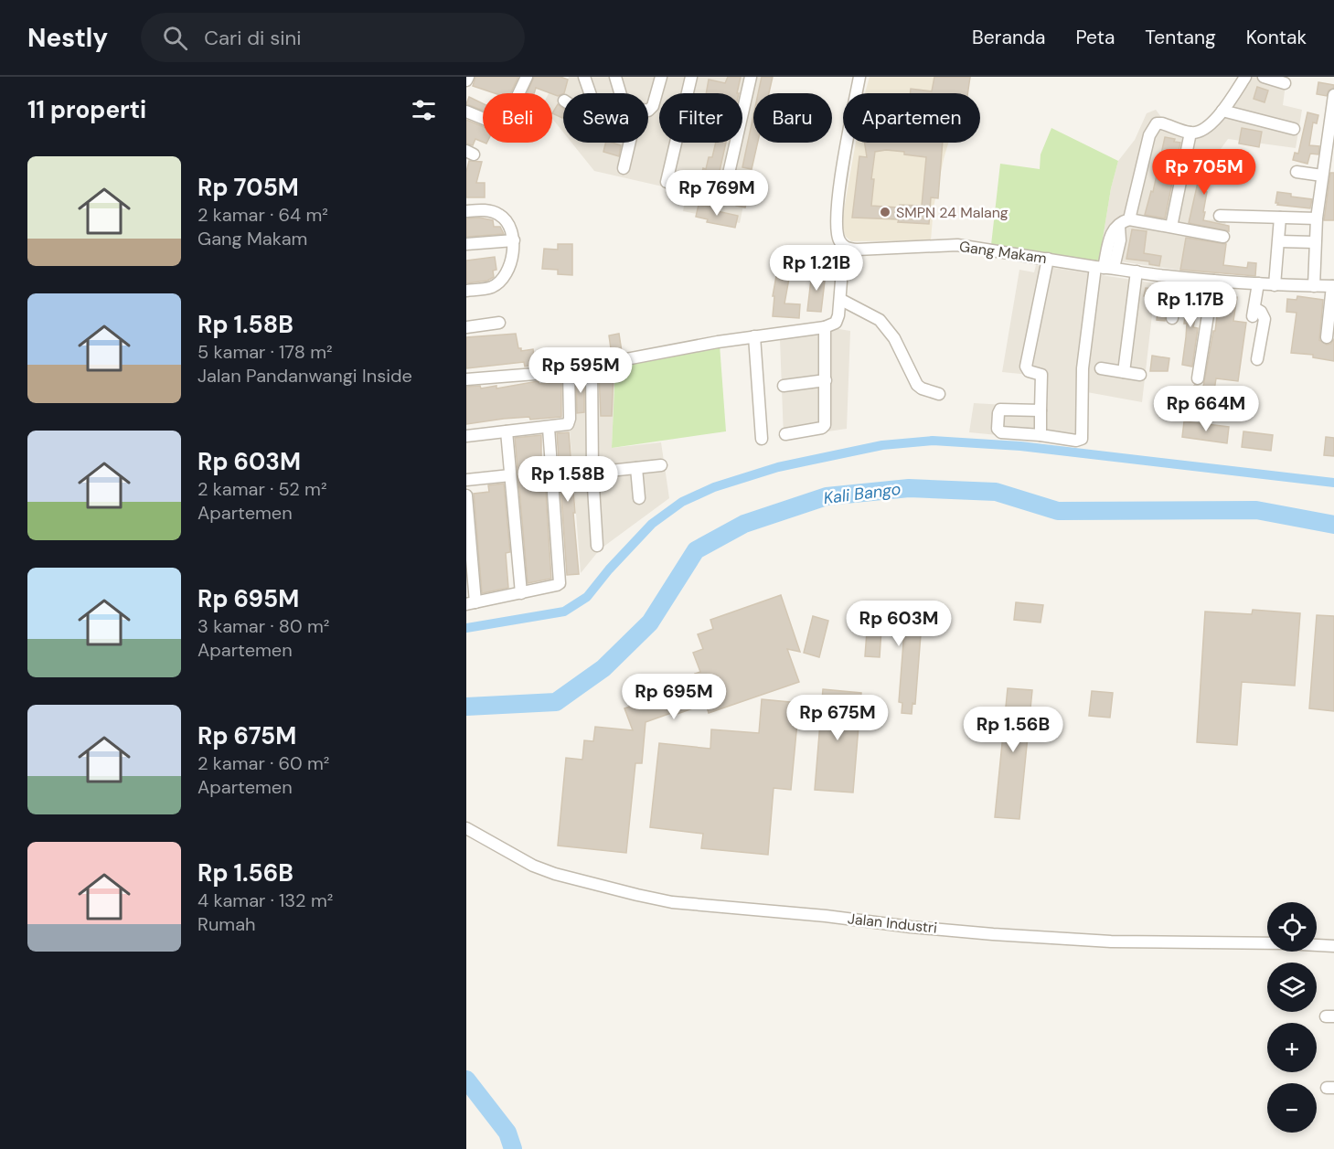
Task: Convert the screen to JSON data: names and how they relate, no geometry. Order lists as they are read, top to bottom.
{
  "streets": {
    "street": ["Gang Makam", "Jalan Industri"]
  },
  "water": ["Kali Bango"],
  "places": ["SMPN 24 Malang"],
  "page": {
    "header": "Nestly",
    "search": "Cari di sini",
    "nav": [
      "Beranda",
      "Peta",
      "Tentang",
      "Kontak"
    ],
    "heading": "11 properti",
    "chip": [
      "Beli",
      "Sewa",
      "Filter",
      "Baru",
      "Apartemen"
    ],
    "list": [
      {
        "name": "Rp 705M",
        "note": "2 kamar · 64 m² · Gang Makam"
      },
      {
        "name": "Rp 1.58B",
        "note": "5 kamar · 178 m² · Jalan Pandanwangi Inside"
      },
      {
        "name": "Rp 603M",
        "note": "2 kamar · 52 m² · Apartemen"
      },
      {
        "name": "Rp 695M",
        "note": "3 kamar · 80 m² · Apartemen"
      },
      {
        "name": "Rp 675M",
        "note": "2 kamar · 60 m² · Apartemen"
      },
      {
        "name": "Rp 1.56B",
        "note": "4 kamar · 132 m² · Rumah"
      }
    ],
    "price": [
      "Rp 705M",
      "Rp 769M",
      "Rp 1.21B",
      "Rp 1.17B",
      "Rp 595M",
      "Rp 664M",
      "Rp 1.58B",
      "Rp 603M",
      "Rp 695M",
      "Rp 675M",
      "Rp 1.56B"
    ],
    "map_buttons": ["+", "−"]
  }
}
